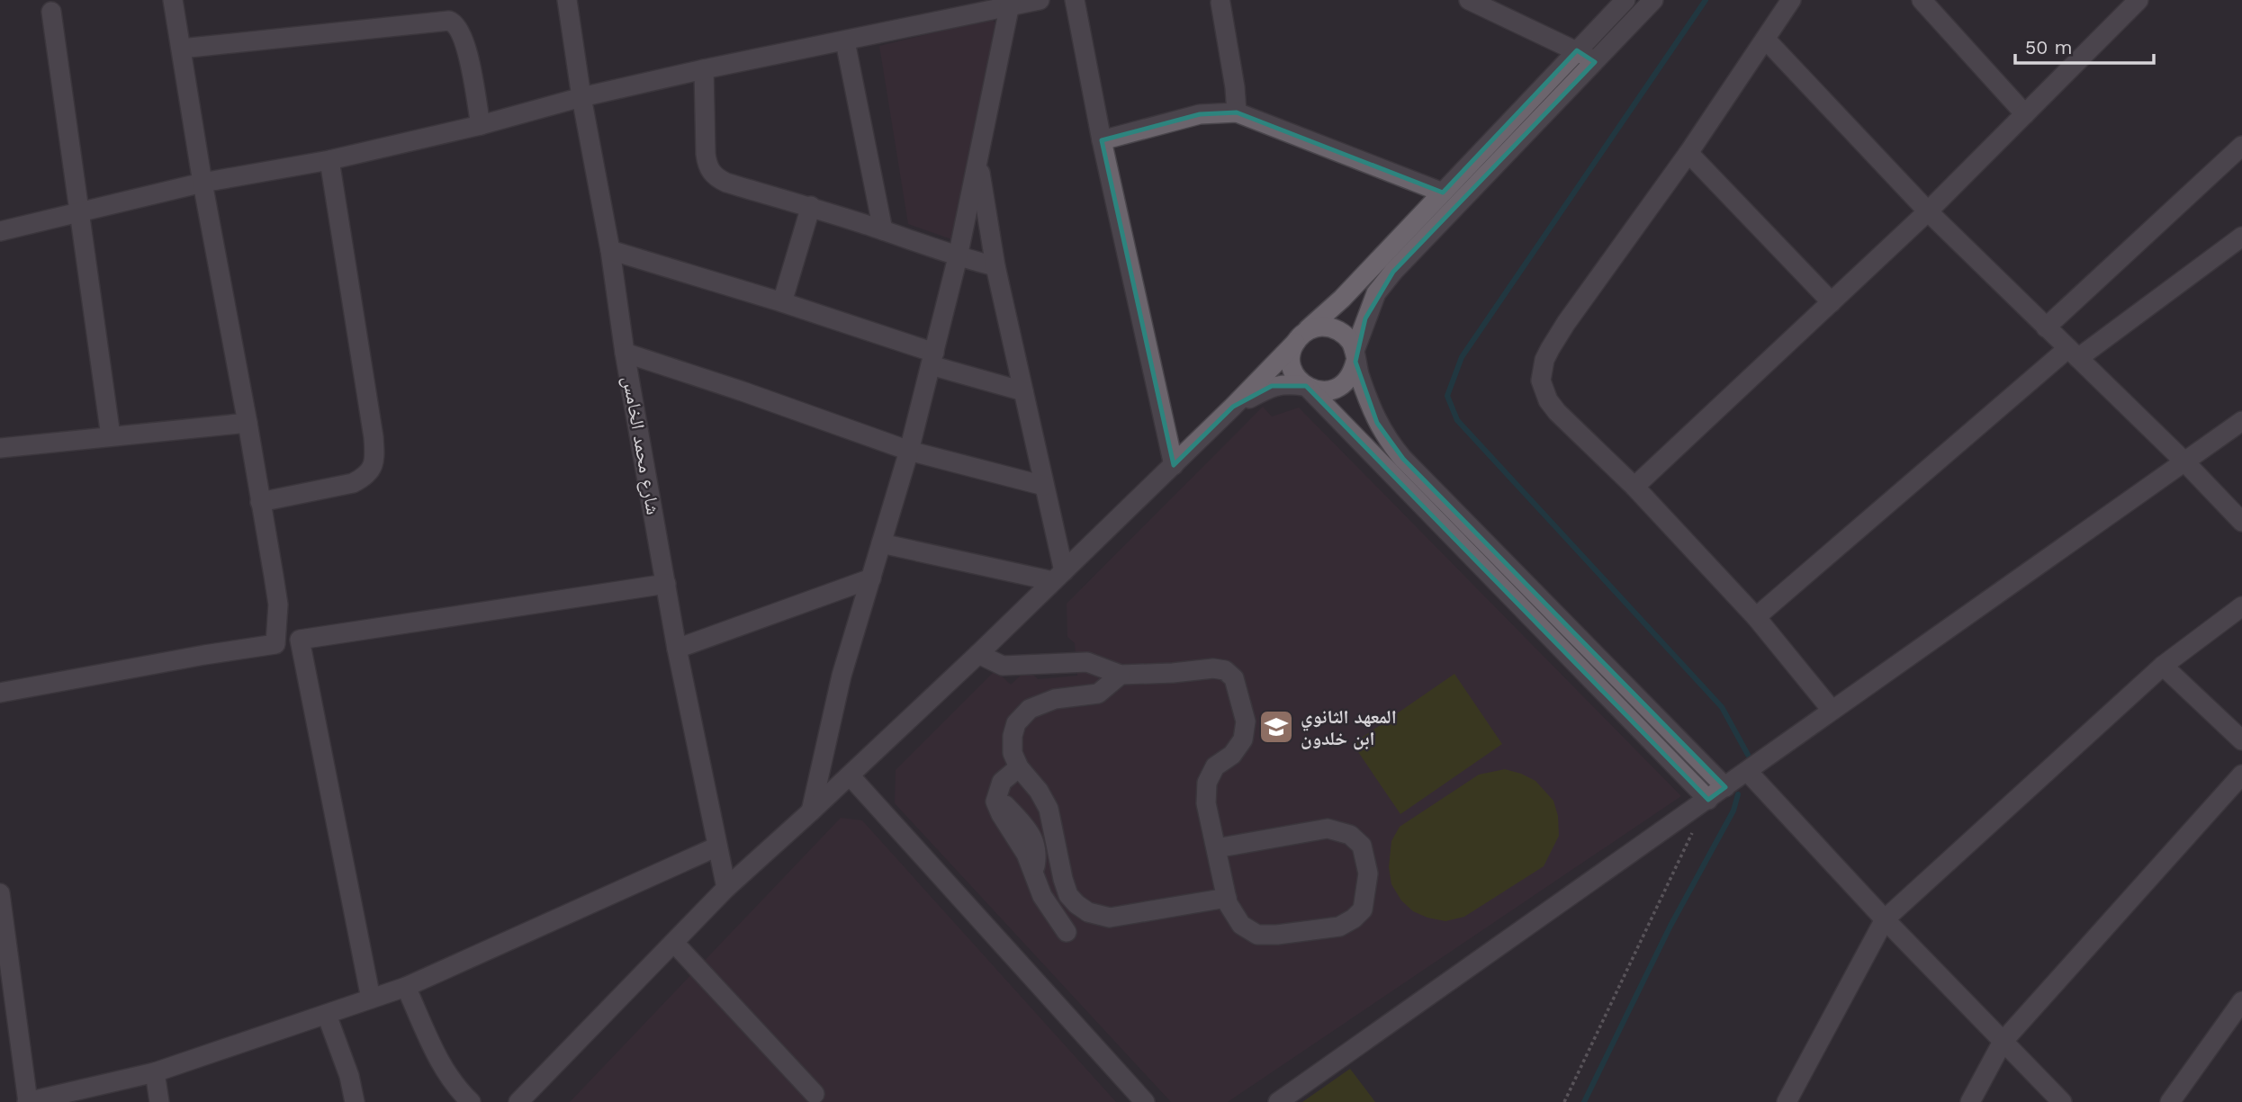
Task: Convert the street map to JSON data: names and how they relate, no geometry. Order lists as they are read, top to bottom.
{
  "streets": {
    "street": ["شارع محمد الخامس"]
  },
  "places": {
    "school or university": ["المعهد الثانوي ابن خلدون"]
  },
  "scale_bar": "50 m"
}
